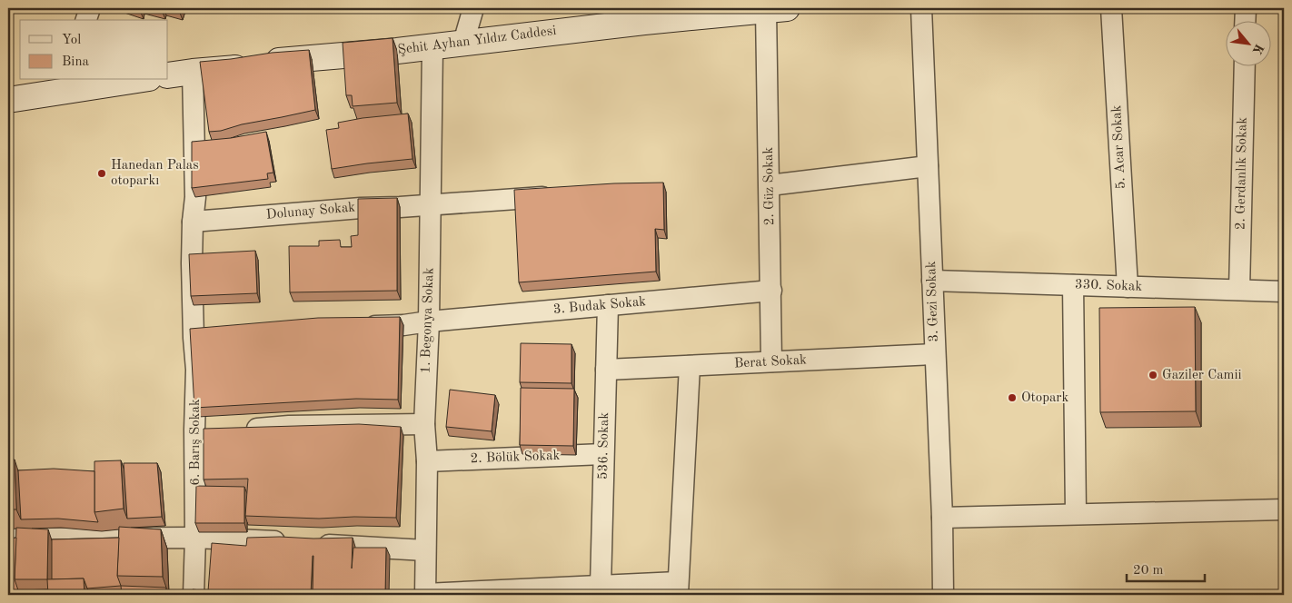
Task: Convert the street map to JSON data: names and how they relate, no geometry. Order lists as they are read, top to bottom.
{
  "streets": {
    "main road": ["Şehit Ayhan Yıldız Caddesi"],
    "street": [
      "5. Acar Sokak",
      "2. Gerdanlık Sokak",
      "2. Güz Sokak",
      "Dolunay Sokak",
      "330. Sokak",
      "3. Gezi Sokak",
      "3. Budak Sokak",
      "1. Begonya Sokak",
      "Berat Sokak",
      "6. Barış Sokak",
      "536. Sokak",
      "2. Bölük Sokak"
    ]
  },
  "crossings": [
    ["Şehit Ayhan Yıldız Caddesi", "2. Güz Sokak"],
    ["Şehit Ayhan Yıldız Caddesi", "1. Begonya Sokak"],
    ["Şehit Ayhan Yıldız Caddesi", "6. Barış Sokak"],
    ["5. Acar Sokak", "330. Sokak"],
    ["2. Gerdanlık Sokak", "330. Sokak"],
    ["2. Güz Sokak", "3. Budak Sokak"],
    ["2. Güz Sokak", "Berat Sokak"],
    ["Dolunay Sokak", "1. Begonya Sokak"],
    ["Dolunay Sokak", "6. Barış Sokak"],
    ["330. Sokak", "3. Gezi Sokak"],
    ["3. Gezi Sokak", "Berat Sokak"],
    ["3. Budak Sokak", "1. Begonya Sokak"],
    ["3. Budak Sokak", "536. Sokak"],
    ["1. Begonya Sokak", "2. Bölük Sokak"],
    ["Berat Sokak", "536. Sokak"],
    ["536. Sokak", "2. Bölük Sokak"]
  ],
  "places": ["Hanedan Palas otoparkı", "Gaziler Camii", "Otopark"],
  "legend": ["Yol", "Bina"],
  "scale_bar": "20 m",
  "north": "bottom right"
}
